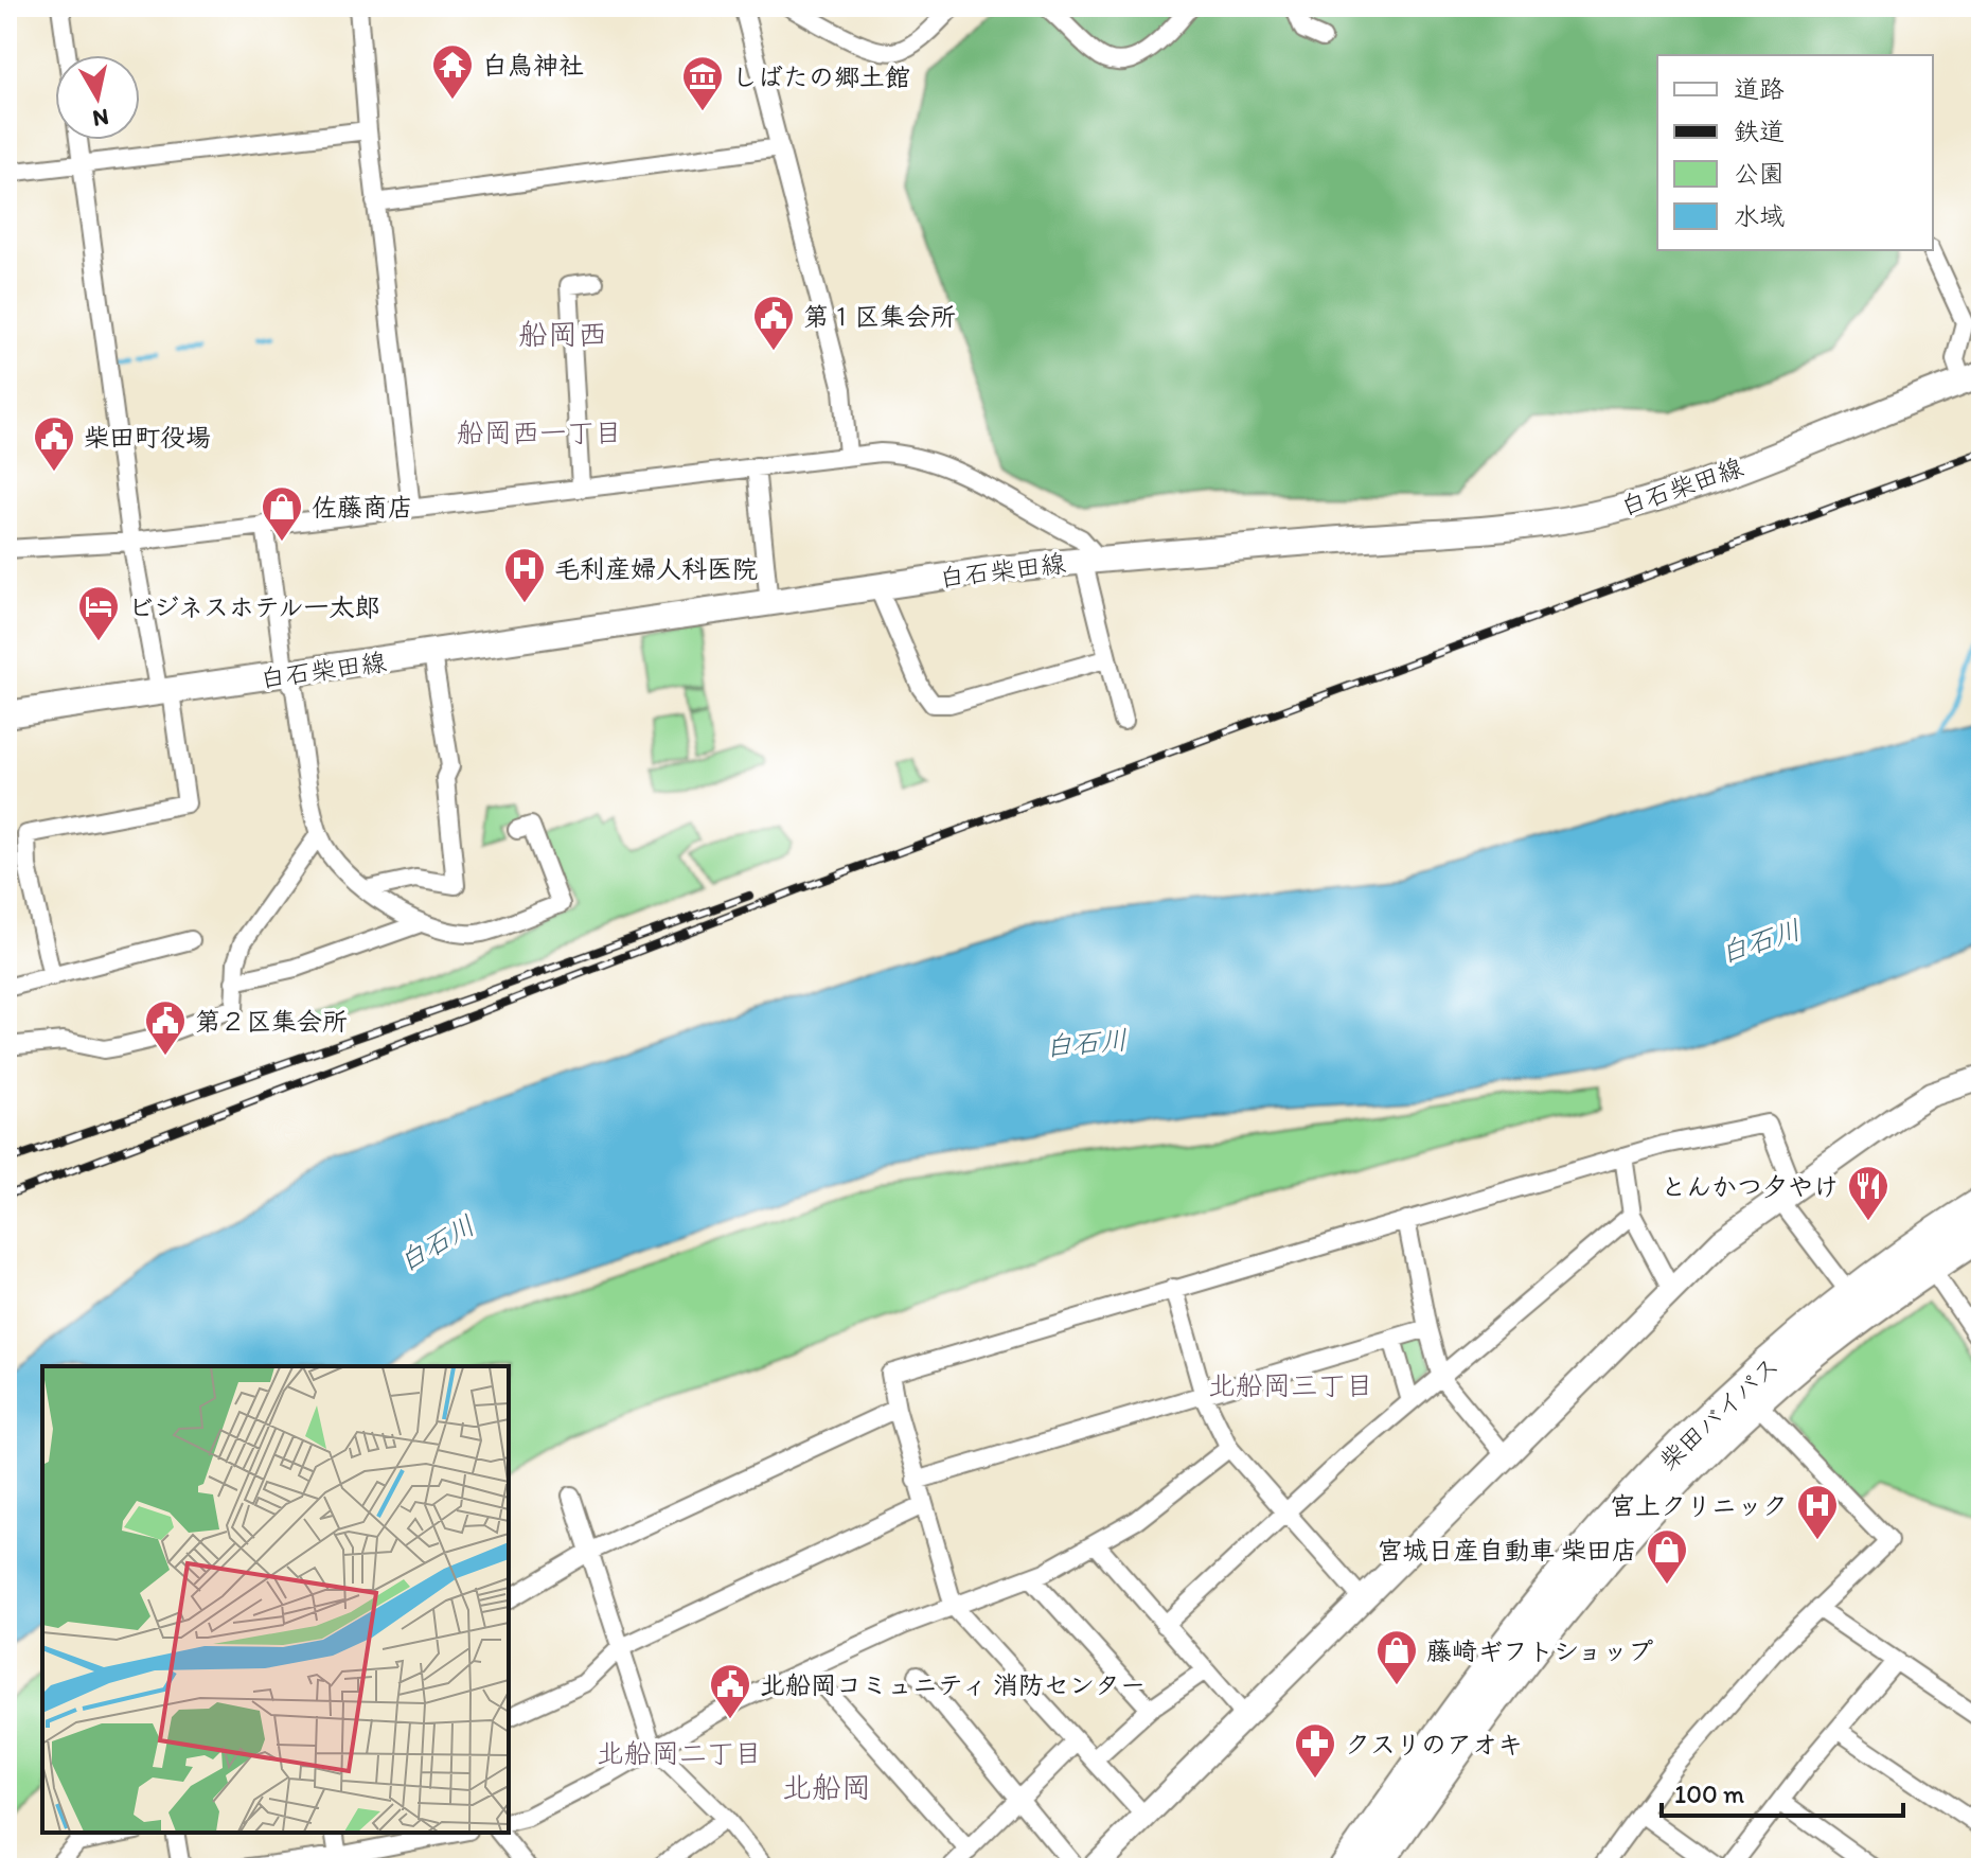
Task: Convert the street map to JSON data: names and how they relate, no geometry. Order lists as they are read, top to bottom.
{
  "streets": {
    "highway": ["柴田バイパス"],
    "main road": ["白石柴田線"]
  },
  "districts": [
    "船岡西",
    "船岡西一丁目",
    "北船岡三丁目",
    "北船岡二丁目",
    "北船岡"
  ],
  "water": ["白石川"],
  "places": {
    "temple": ["白鳥神社"],
    "museum": ["しばたの郷土館"],
    "public building": [
      "第１区集会所",
      "柴田町役場",
      "第２区集会所",
      "北船岡コミュニティ 消防センター"
    ],
    "shop": ["佐藤商店", "宮城日産自動車 柴田店", "藤崎ギフトショップ"],
    "hospital": ["毛利産婦人科医院", "宮上クリニック"],
    "hotel": ["ビジネスホテル一太郎"],
    "restaurant": ["とんかつ夕やけ"],
    "pharmacy": ["クスリのアオキ"]
  },
  "legend": [
    "道路",
    "鉄道",
    "公園",
    "水域"
  ],
  "scale_bar": "100 m",
  "north": "bottom"
}
